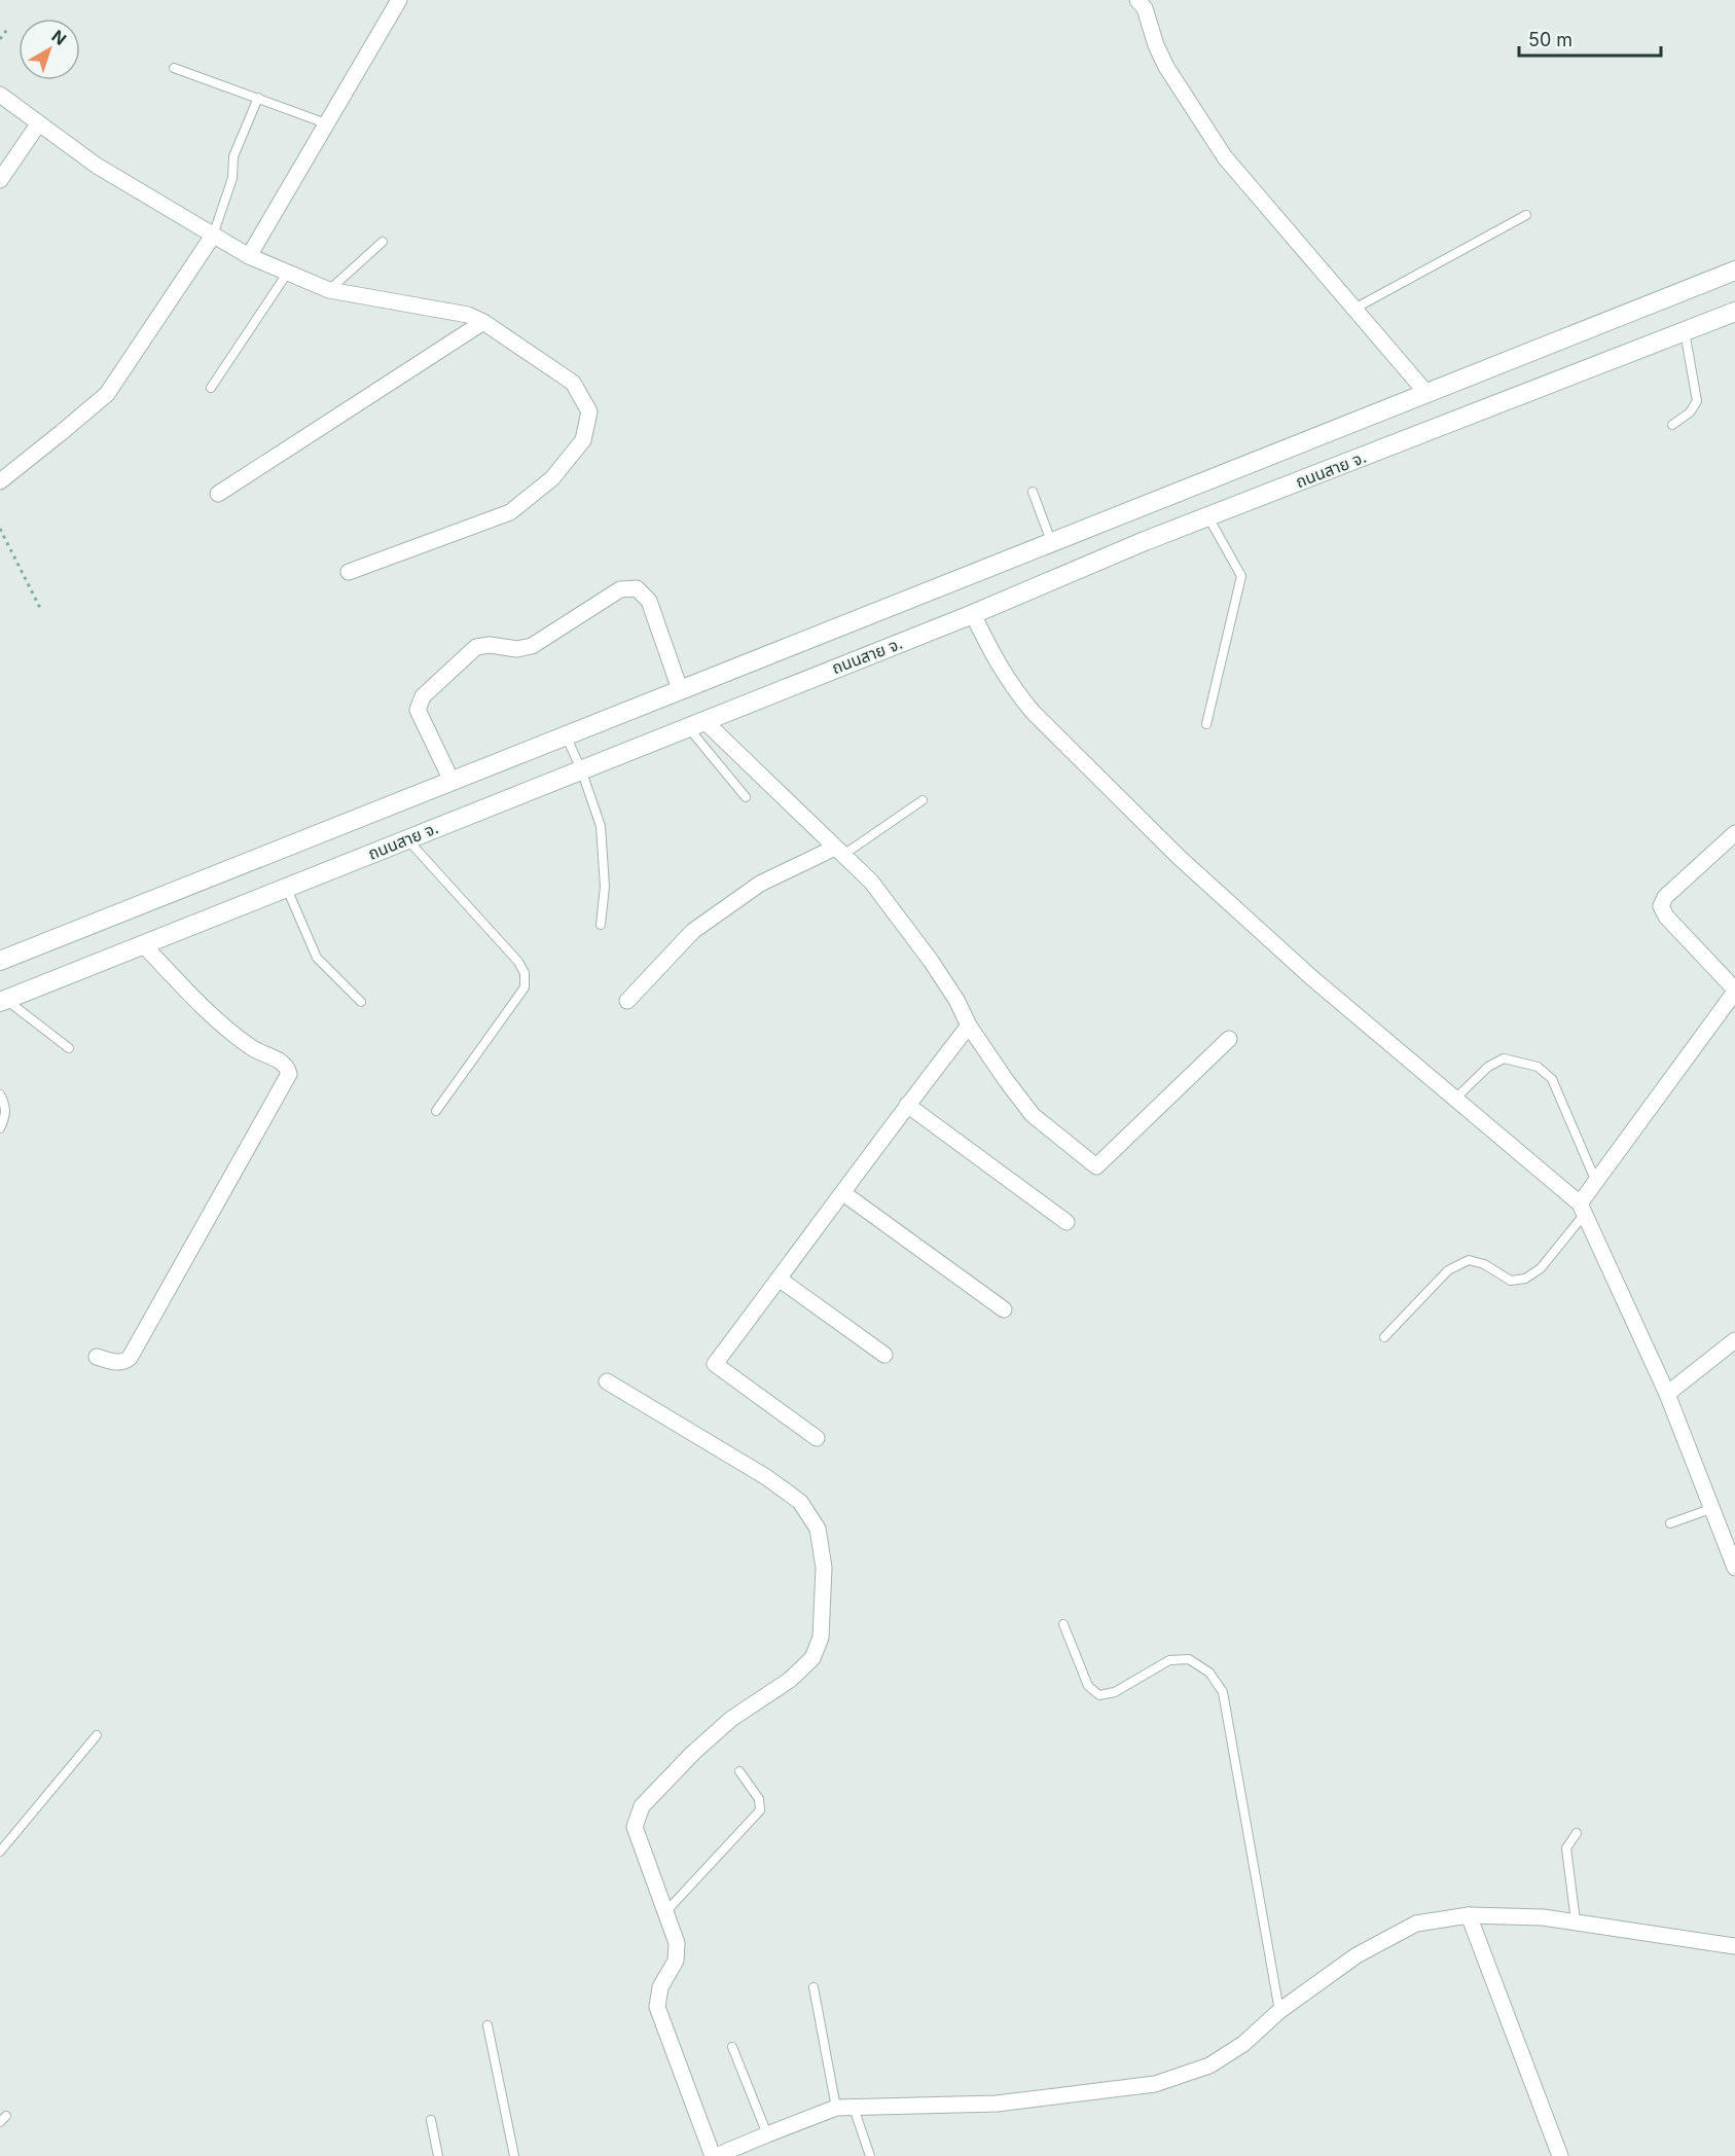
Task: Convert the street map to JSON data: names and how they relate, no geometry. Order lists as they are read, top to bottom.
{
  "streets": {
    "main road": ["ถนนสาย จ."]
  },
  "scale_bar": "50 m",
  "north": "top right"
}
